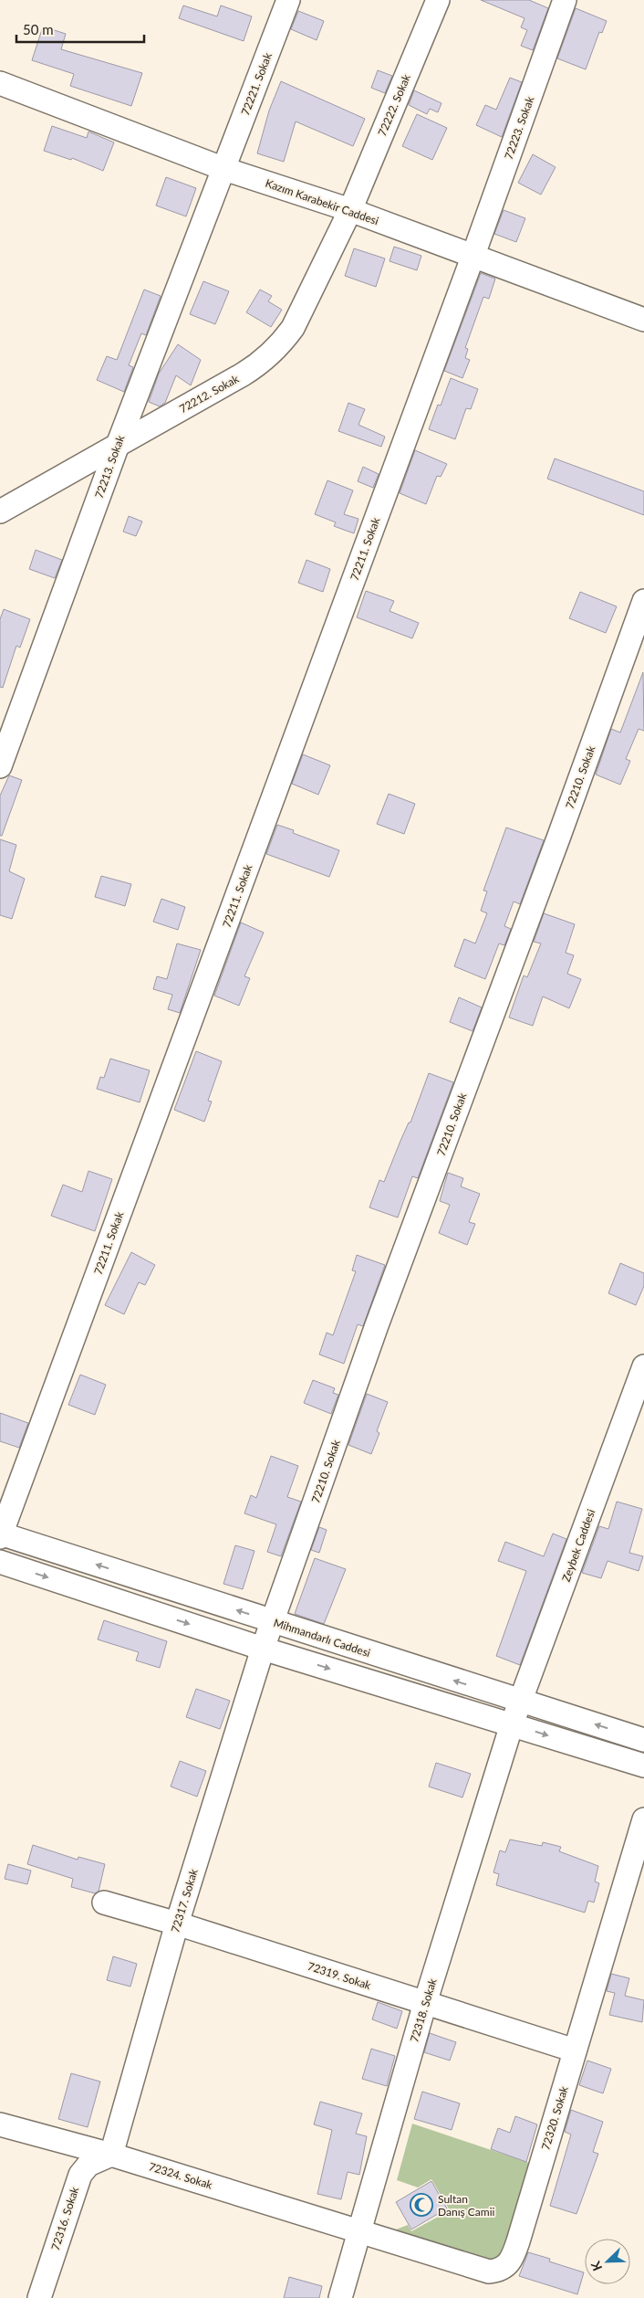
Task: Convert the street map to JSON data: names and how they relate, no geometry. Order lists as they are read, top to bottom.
{
  "streets": {
    "street": [
      "72221. Sokak",
      "72222. Sokak",
      "72223. Sokak",
      "Kazım Karabekir Caddesi",
      "72212. Sokak",
      "72213. Sokak",
      "72211. Sokak",
      "72210. Sokak",
      "Zeybek Caddesi",
      "Mihmandarlı Caddesi",
      "72317. Sokak",
      "72319. Sokak",
      "72318. Sokak",
      "72320. Sokak",
      "72324. Sokak",
      "72316. Sokak"
    ]
  },
  "crossings": [
    ["72221. Sokak", "Kazım Karabekir Caddesi"],
    ["72221. Sokak", "72213. Sokak"],
    ["72222. Sokak", "Kazım Karabekir Caddesi"],
    ["72222. Sokak", "72212. Sokak"],
    ["72223. Sokak", "Kazım Karabekir Caddesi"],
    ["72223. Sokak", "72211. Sokak"],
    ["Kazım Karabekir Caddesi", "72212. Sokak"],
    ["Kazım Karabekir Caddesi", "72213. Sokak"],
    ["Kazım Karabekir Caddesi", "72211. Sokak"],
    ["72212. Sokak", "72213. Sokak"],
    ["72211. Sokak", "Mihmandarlı Caddesi"],
    ["72210. Sokak", "Mihmandarlı Caddesi"],
    ["72210. Sokak", "72317. Sokak"],
    ["Zeybek Caddesi", "Mihmandarlı Caddesi"],
    ["Zeybek Caddesi", "72318. Sokak"],
    ["72317. Sokak", "72319. Sokak"],
    ["72317. Sokak", "72324. Sokak"],
    ["72317. Sokak", "72316. Sokak"],
    ["72319. Sokak", "72318. Sokak"],
    ["72319. Sokak", "72320. Sokak"],
    ["72318. Sokak", "72320. Sokak"],
    ["72318. Sokak", "72324. Sokak"],
    ["72320. Sokak", "72324. Sokak"],
    ["72324. Sokak", "72316. Sokak"]
  ],
  "places": {
    "mosque": ["Sultan Danış Camii"]
  },
  "scale_bar": "50 m",
  "north": "bottom left"
}
